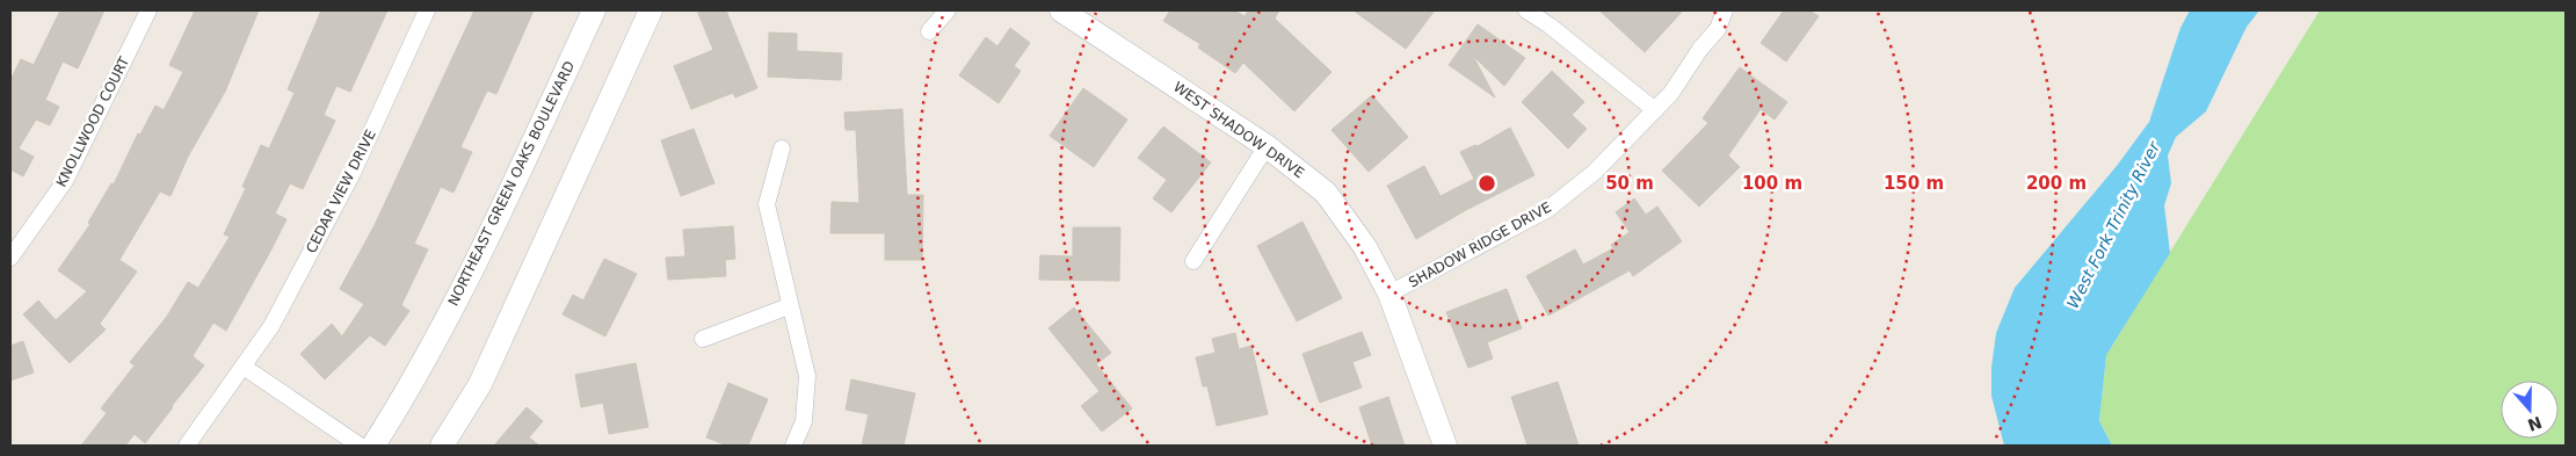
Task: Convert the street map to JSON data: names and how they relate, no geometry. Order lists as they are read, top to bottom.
{
  "streets": {
    "main road": ["WEST SHADOW DRIVE", "NORTHEAST GREEN OAKS BOULEVARD"],
    "street": ["KNOLLWOOD COURT", "CEDAR VIEW DRIVE", "SHADOW RIDGE DRIVE"]
  },
  "crossings": [
    ["WEST SHADOW DRIVE", "SHADOW RIDGE DRIVE"]
  ],
  "water": ["West Fork Trinity River"],
  "north": "bottom",
  "rings": [
    "50 m",
    "100 m",
    "150 m",
    "200 m"
  ]
}
